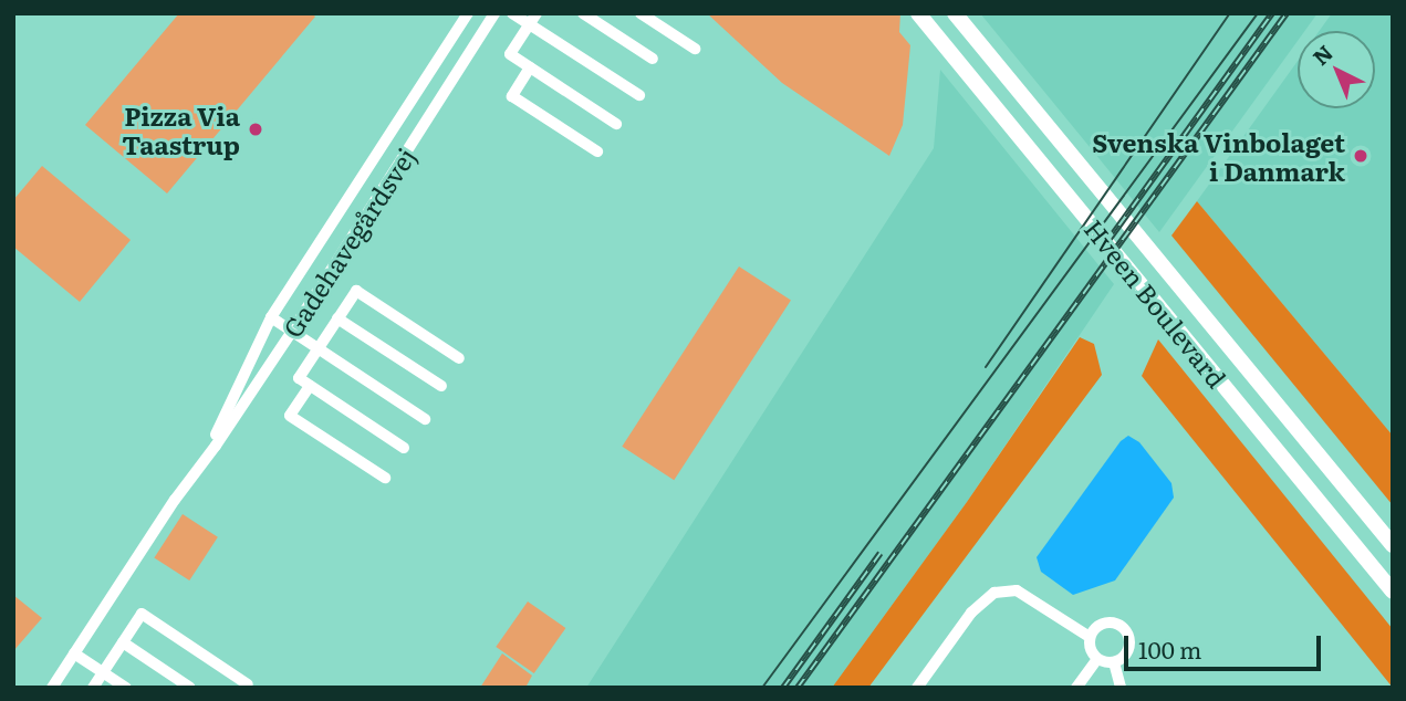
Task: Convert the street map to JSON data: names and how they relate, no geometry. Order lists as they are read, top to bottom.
{
  "streets": {
    "street": ["Gadehavegårdsvej", "Hveen Boulevard"]
  },
  "places": ["Pizza Via Taastrup", "Svenska Vinbolaget i Danmark"],
  "scale_bar": "100 m",
  "north": "top left"
}
